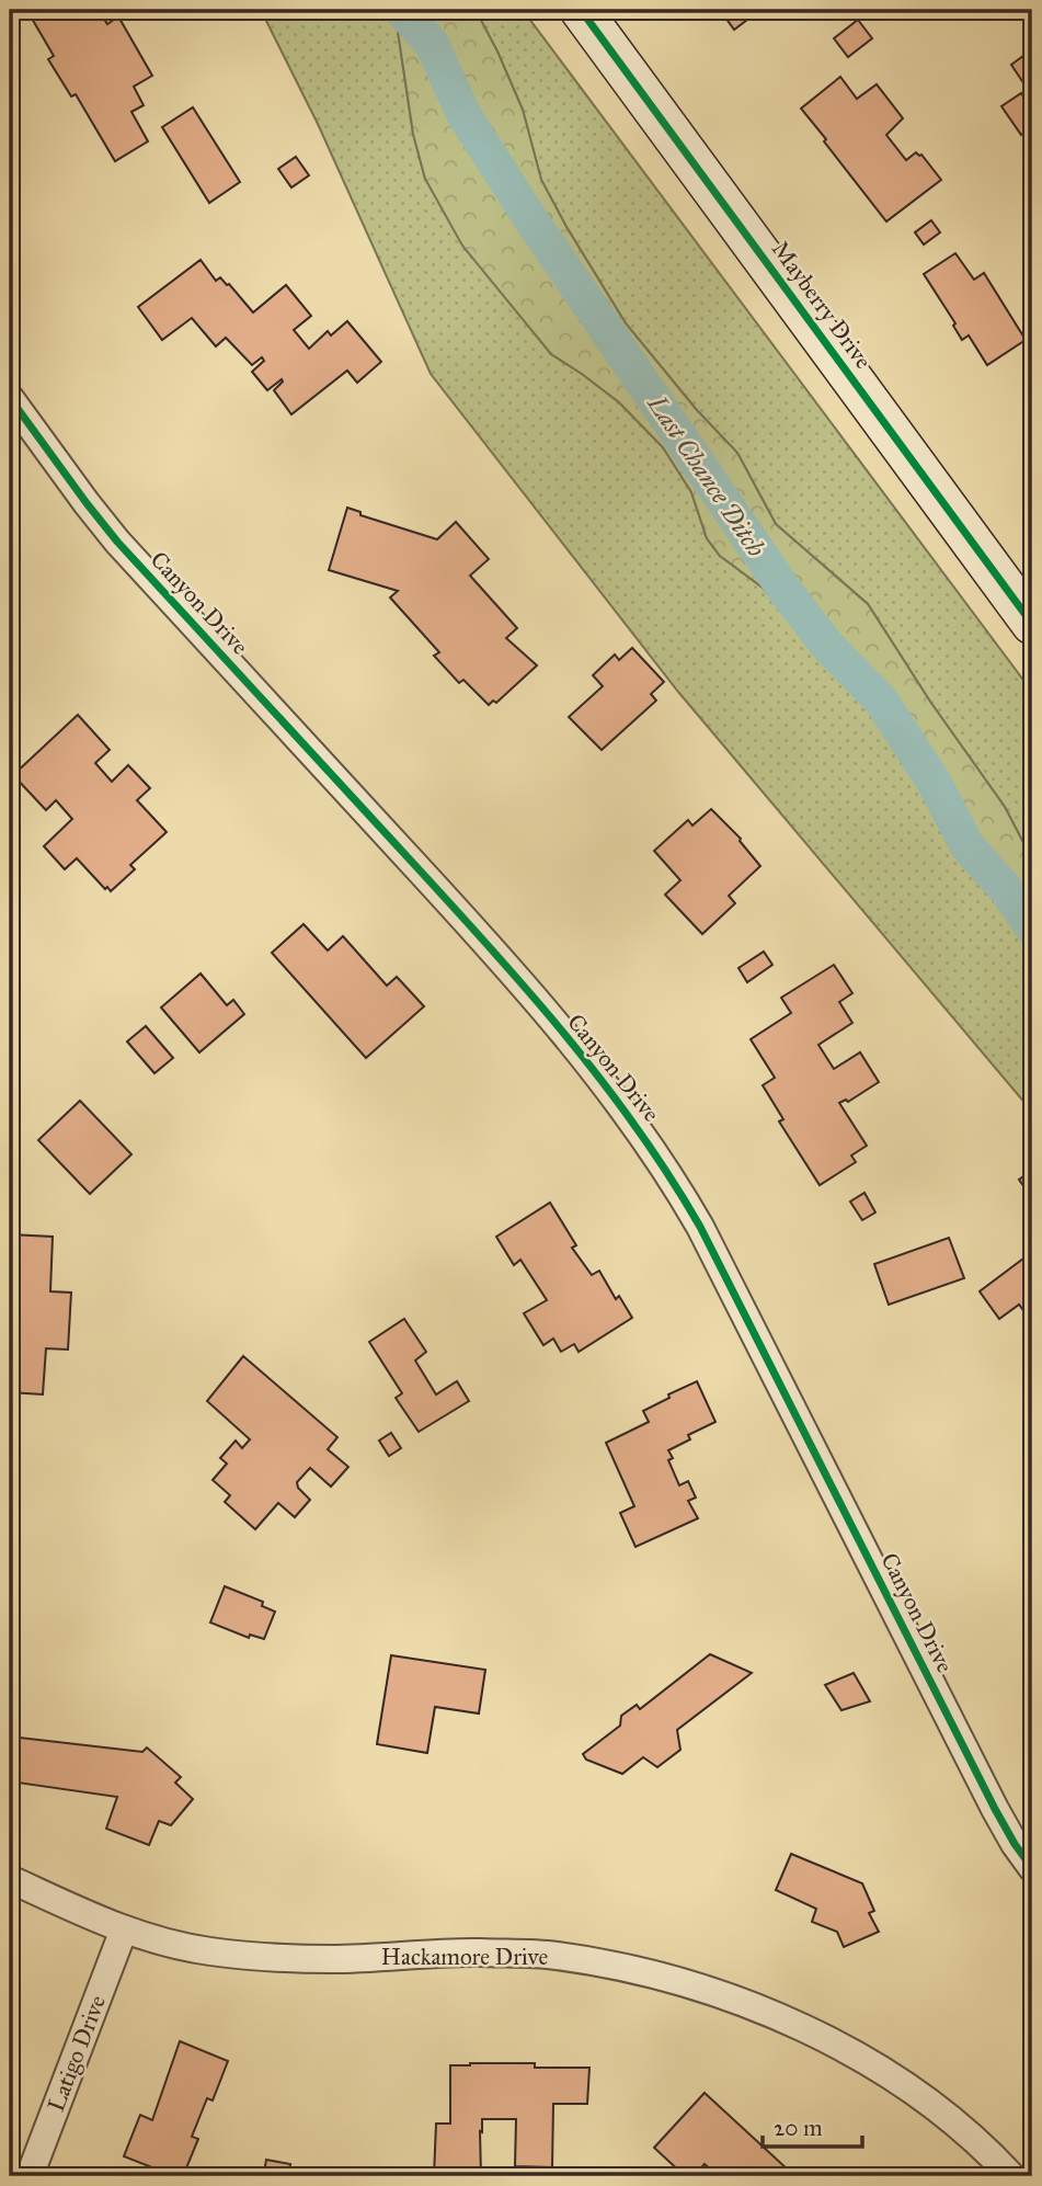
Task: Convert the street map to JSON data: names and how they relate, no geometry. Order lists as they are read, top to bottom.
{
  "streets": {
    "main road": ["Mayberry Drive"],
    "street": ["Canyon Drive", "Hackamore Drive", "Latigo Drive"]
  },
  "crossings": [
    ["Hackamore Drive", "Latigo Drive"]
  ],
  "water": ["Last Chance Ditch"],
  "scale_bar": "20 m"
}
